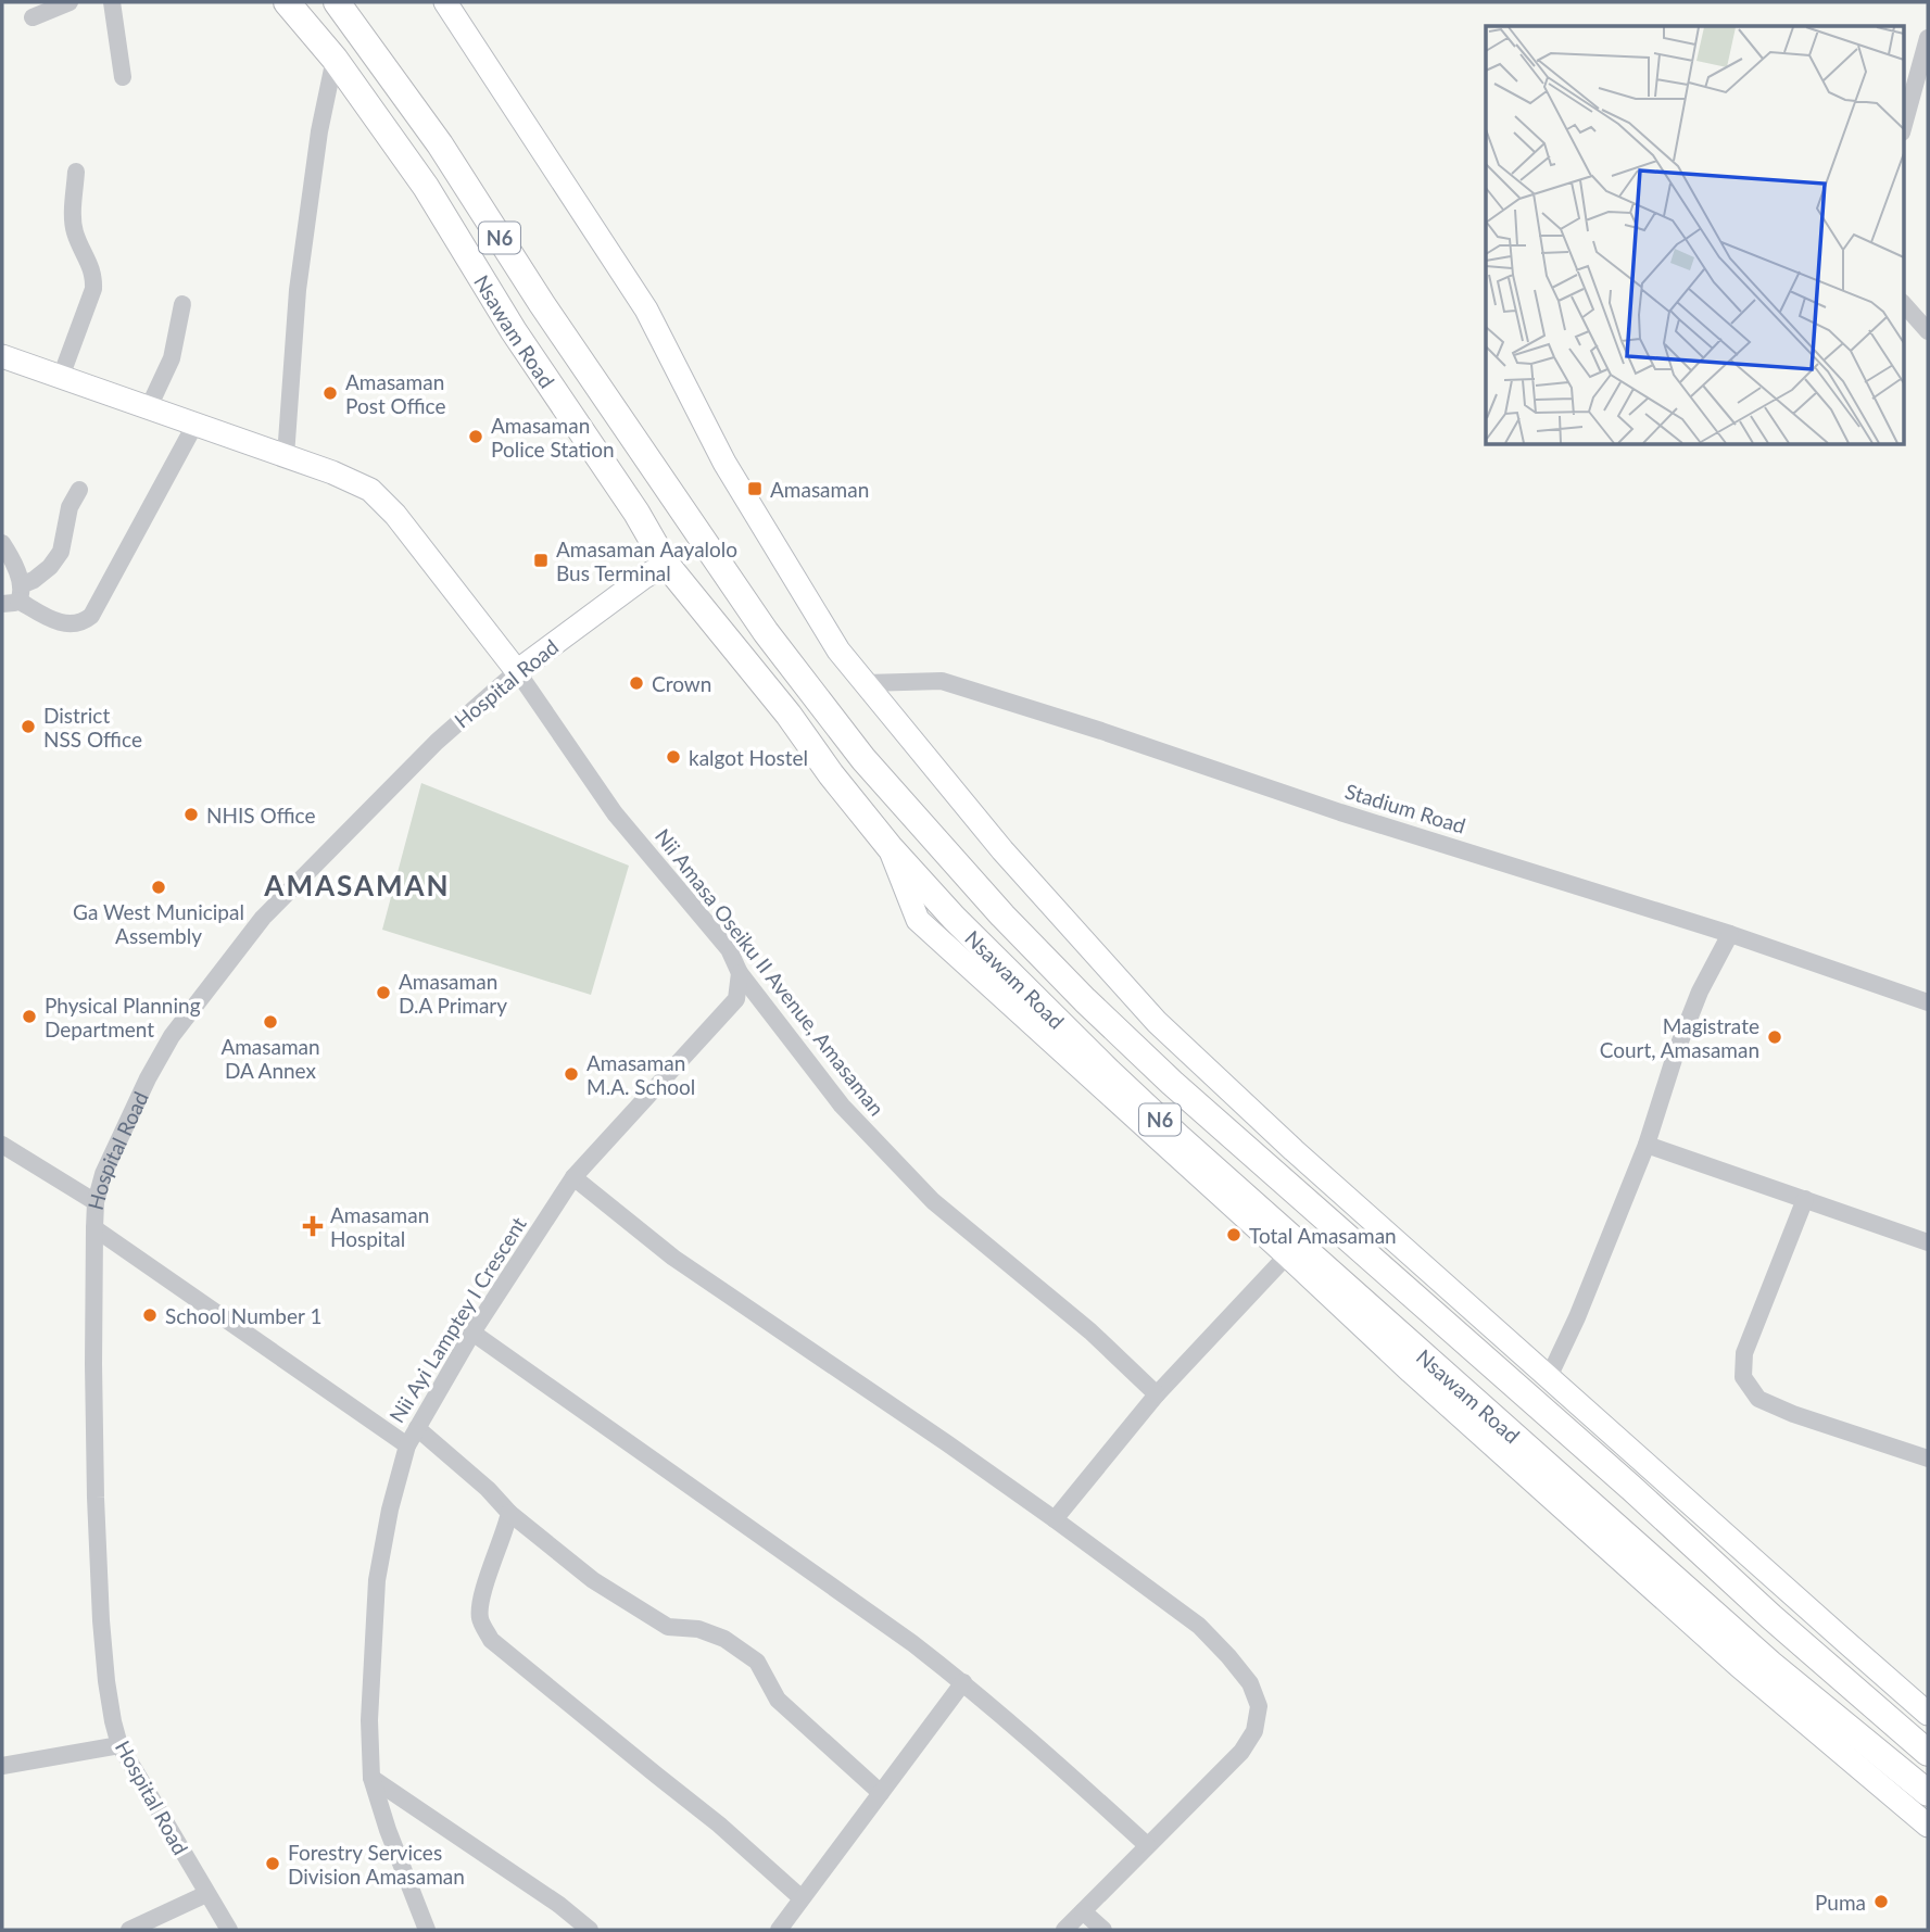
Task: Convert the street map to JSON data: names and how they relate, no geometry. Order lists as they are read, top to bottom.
{
  "streets": {
    "highway": ["N6", "Nsawam Road"],
    "main road": ["Hospital Road"],
    "street": ["Stadium Road", "Nii Amasa Oseiku II Avenue, Amasaman", "Nii Ayi Lamptey I Crescent"]
  },
  "crossings": [
    ["Nsawam Road", "Hospital Road"],
    ["Hospital Road", "Nii Amasa Oseiku II Avenue, Amasaman"],
    ["Nii Amasa Oseiku II Avenue, Amasaman", "Nii Ayi Lamptey I Crescent"]
  ],
  "districts": ["AMASAMAN"],
  "places": {
    "other": [
      "Amasaman Post Office",
      "Amasaman Police Station",
      "Crown",
      "District NSS Office",
      "kalgot Hostel",
      "NHIS Office",
      "Ga West Municipal Assembly",
      "Amasaman D.A Primary",
      "Physical Planning Department",
      "Amasaman DA Annex",
      "Magistrate Court, Amasaman",
      "Amasaman M.A. School",
      "Total Amasaman",
      "School Number 1",
      "Forestry Services Division Amasaman",
      "Puma"
    ],
    "transit": ["Amasaman", "Amasaman Aayalolo Bus Terminal"],
    "health": ["Amasaman Hospital"]
  }
}
